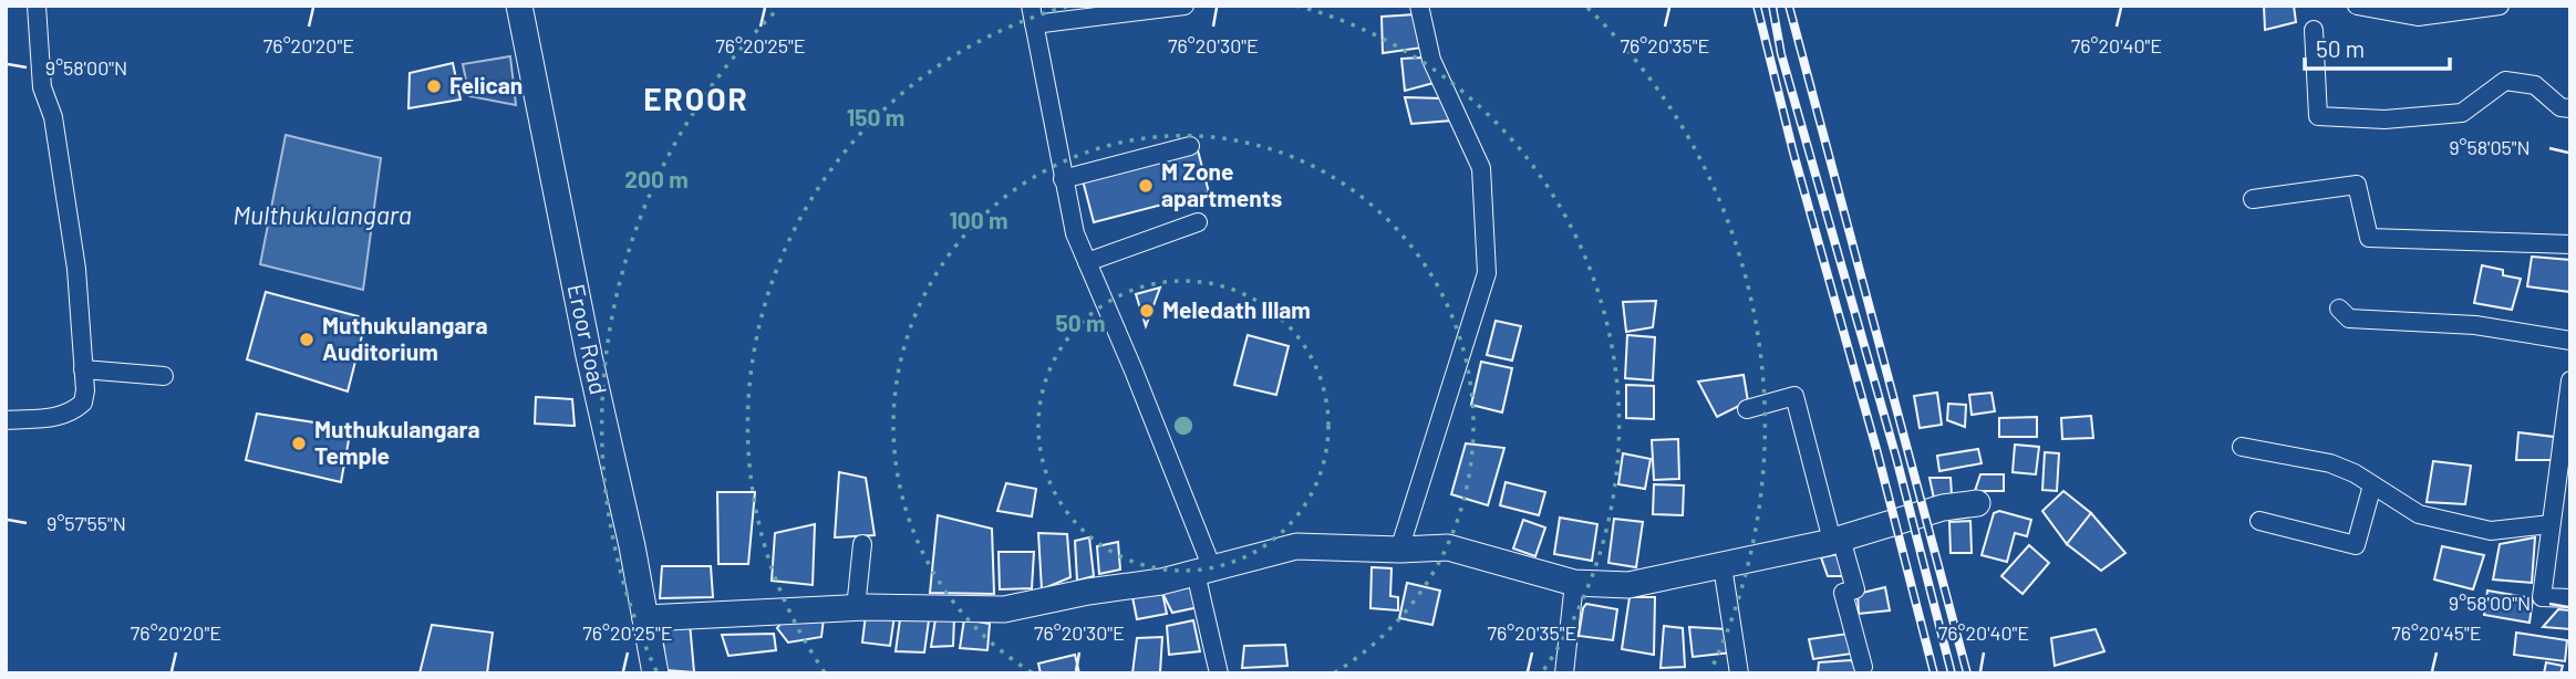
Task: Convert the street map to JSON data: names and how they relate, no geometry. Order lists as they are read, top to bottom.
{
  "streets": {
    "main road": ["Eroor Road"]
  },
  "districts": ["EROOR"],
  "water": ["Multhukulangara"],
  "places": [
    "Felican",
    "M Zone apartments",
    "Meledath Illam",
    "Muthukulangara Auditorium",
    "Muthukulangara Temple"
  ],
  "scale_bar": "50 m",
  "coordinates": [
    "76°20'20\"E",
    "76°20'25\"E",
    "76°20'30\"E",
    "76°20'35\"E",
    "76°20'40\"E",
    "9°58'00\"N",
    "9°58'05\"N",
    "9°57'55\"N",
    "76°20'45\"E"
  ],
  "rings": [
    "150 m",
    "200 m",
    "100 m",
    "50 m"
  ]
}
